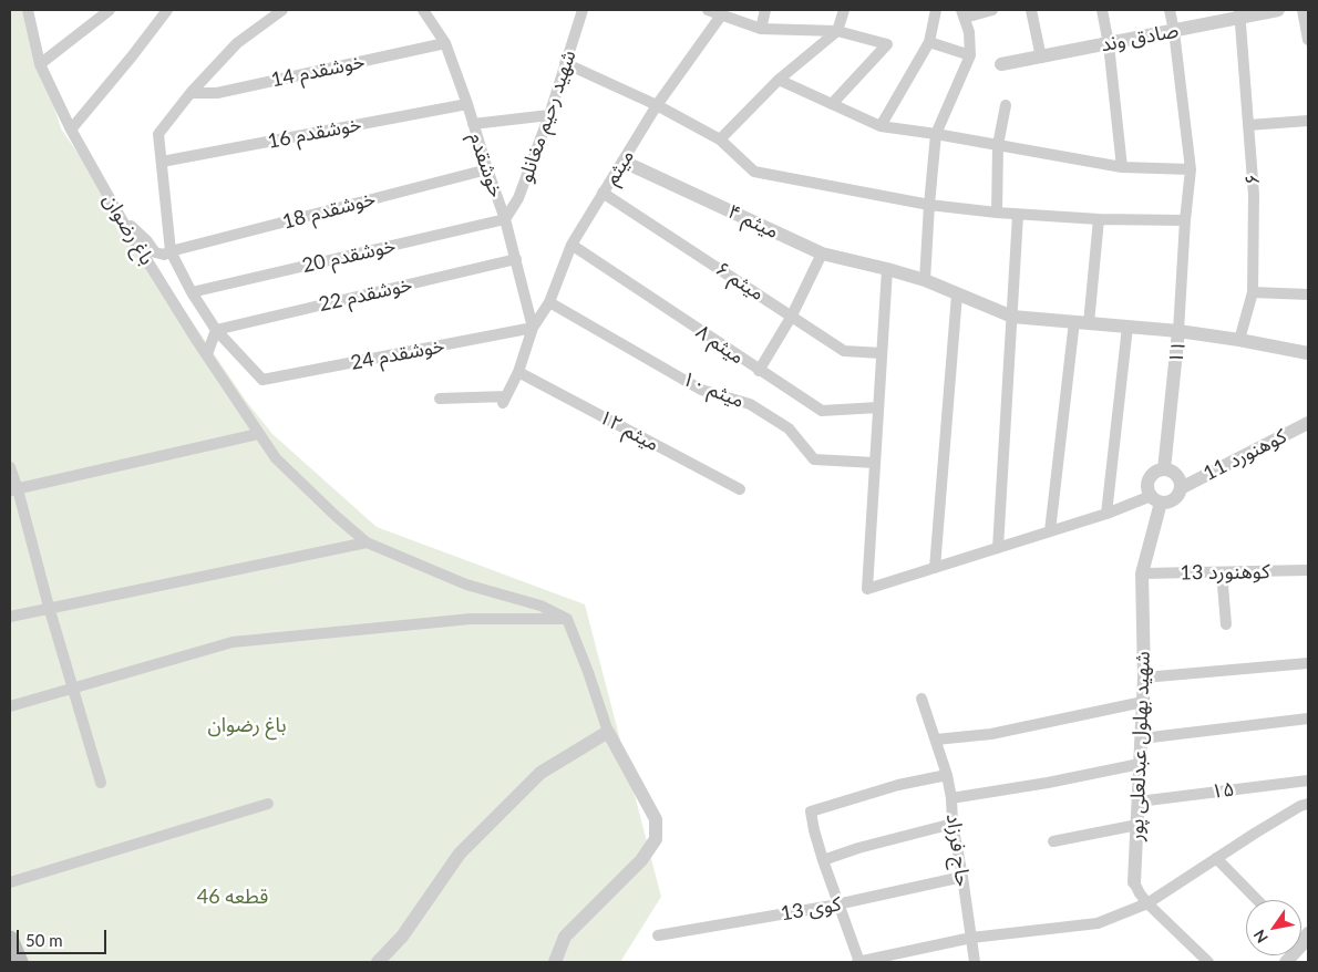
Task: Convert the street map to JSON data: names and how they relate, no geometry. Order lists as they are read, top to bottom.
{
  "streets": {
    "street": [
      "صادق وند",
      "خوشقدم 14",
      "شهید رحیم مغانلو",
      "خوشقدم 16",
      "خوشقدم",
      "میثم",
      "۶",
      "خوشقدم 18",
      "۴ میثم",
      "باغ رضوان",
      "خوشقدم 20",
      "۶ میثم",
      "خوشقدم 22",
      "۸ میثم",
      "۱۱",
      "خوشقدم 24",
      "۱۰ میثم",
      "۱۲ میثم",
      "کوهنورد 11",
      "کوهنورد 13",
      "شهید بهلول عبدلعلی پور",
      "۱۵",
      "حاج فرزاد",
      "کوی 13"
    ]
  },
  "crossings": [
    ["صادق وند", "۶"],
    ["خوشقدم 14", "خوشقدم"],
    ["شهید رحیم مغانلو", "خوشقدم"],
    ["شهید رحیم مغانلو", "خوشقدم 20"],
    ["خوشقدم 16", "خوشقدم"],
    ["خوشقدم", "میثم"],
    ["خوشقدم", "خوشقدم 18"],
    ["خوشقدم", "خوشقدم 20"],
    ["خوشقدم", "خوشقدم 22"],
    ["خوشقدم", "خوشقدم 24"],
    ["میثم", "۴ میثم"],
    ["میثم", "۶ میثم"],
    ["میثم", "۸ میثم"],
    ["میثم", "خوشقدم 24"],
    ["میثم", "۱۰ میثم"],
    ["میثم", "۱۲ میثم"],
    ["۶", "۱۱"],
    ["۴ میثم", "۱۱"],
    ["خوشقدم 22", "خوشقدم 24"],
    ["۱۱", "کوهنورد 11"],
    ["۱۱", "شهید بهلول عبدلعلی پور"],
    ["کوهنورد 11", "شهید بهلول عبدلعلی پور"],
    ["کوهنورد 13", "شهید بهلول عبدلعلی پور"],
    ["شهید بهلول عبدلعلی پور", "۱۵"],
    ["حاج فرزاد", "کوی 13"]
  ],
  "parks": ["باغ رضوان", "قطعه 46"],
  "scale_bar": "50 m",
  "north": "bottom left"
}
